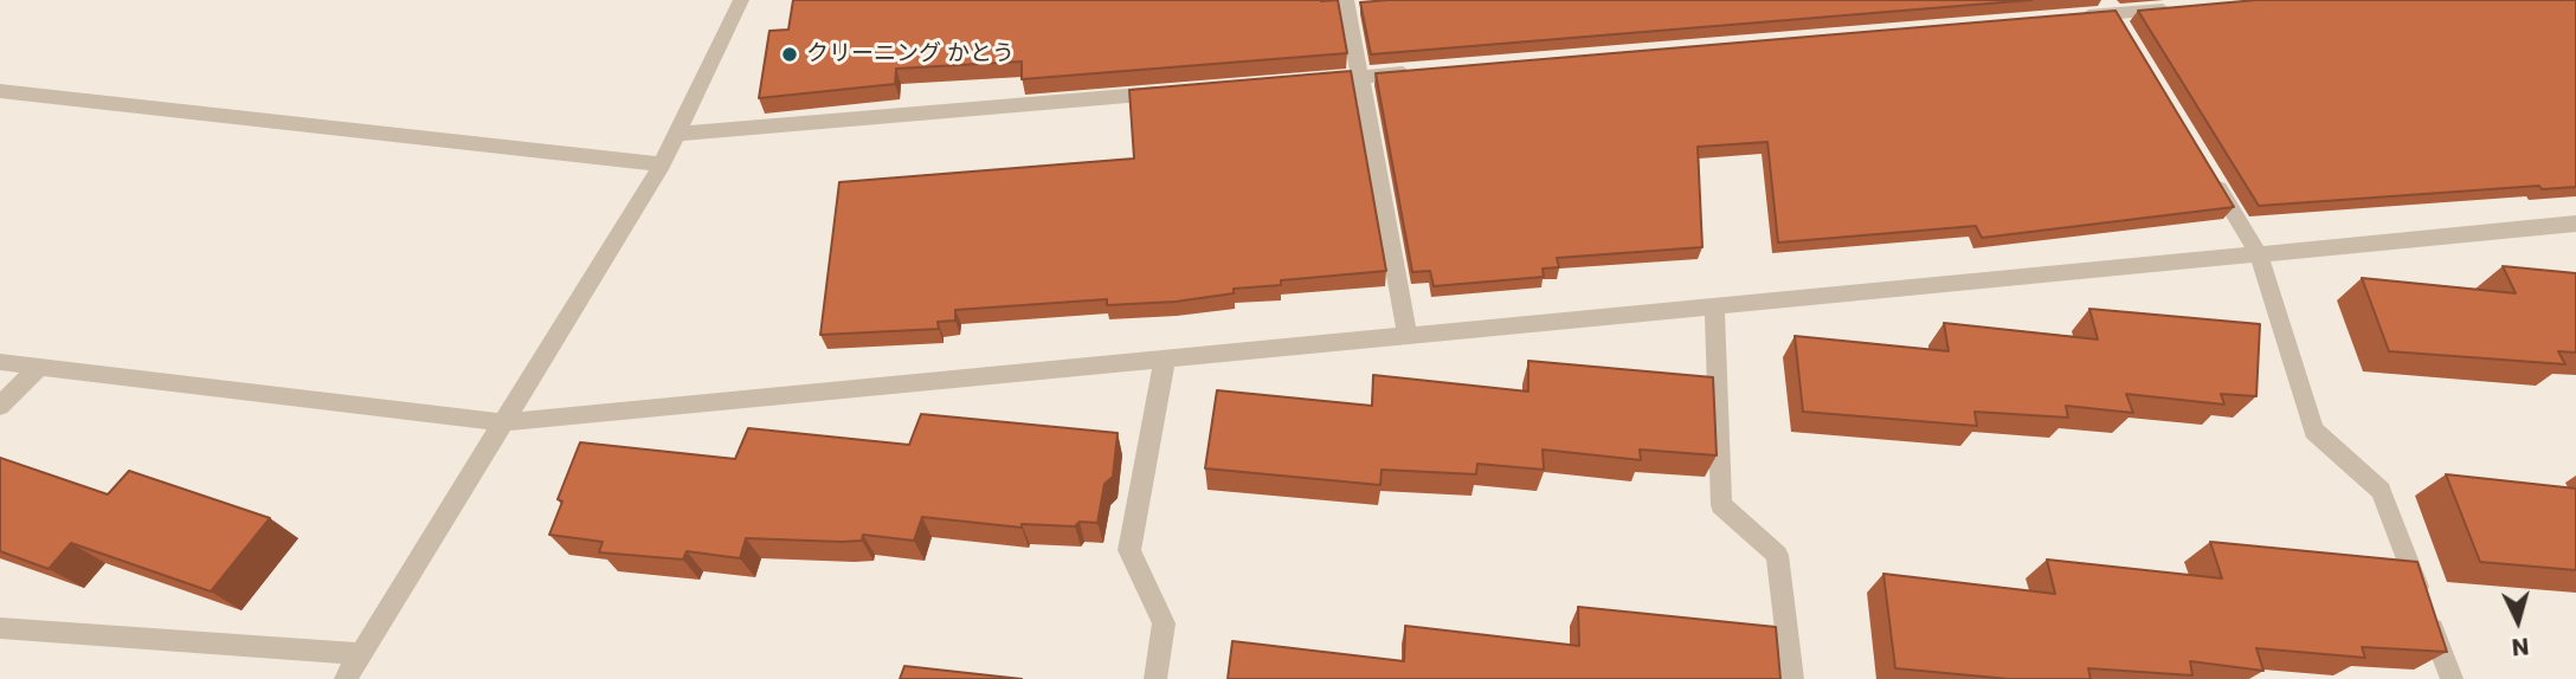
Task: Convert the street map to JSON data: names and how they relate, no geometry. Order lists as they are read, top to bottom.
{
  "places": ["クリーニング かとう"],
  "north": "bottom"
}
